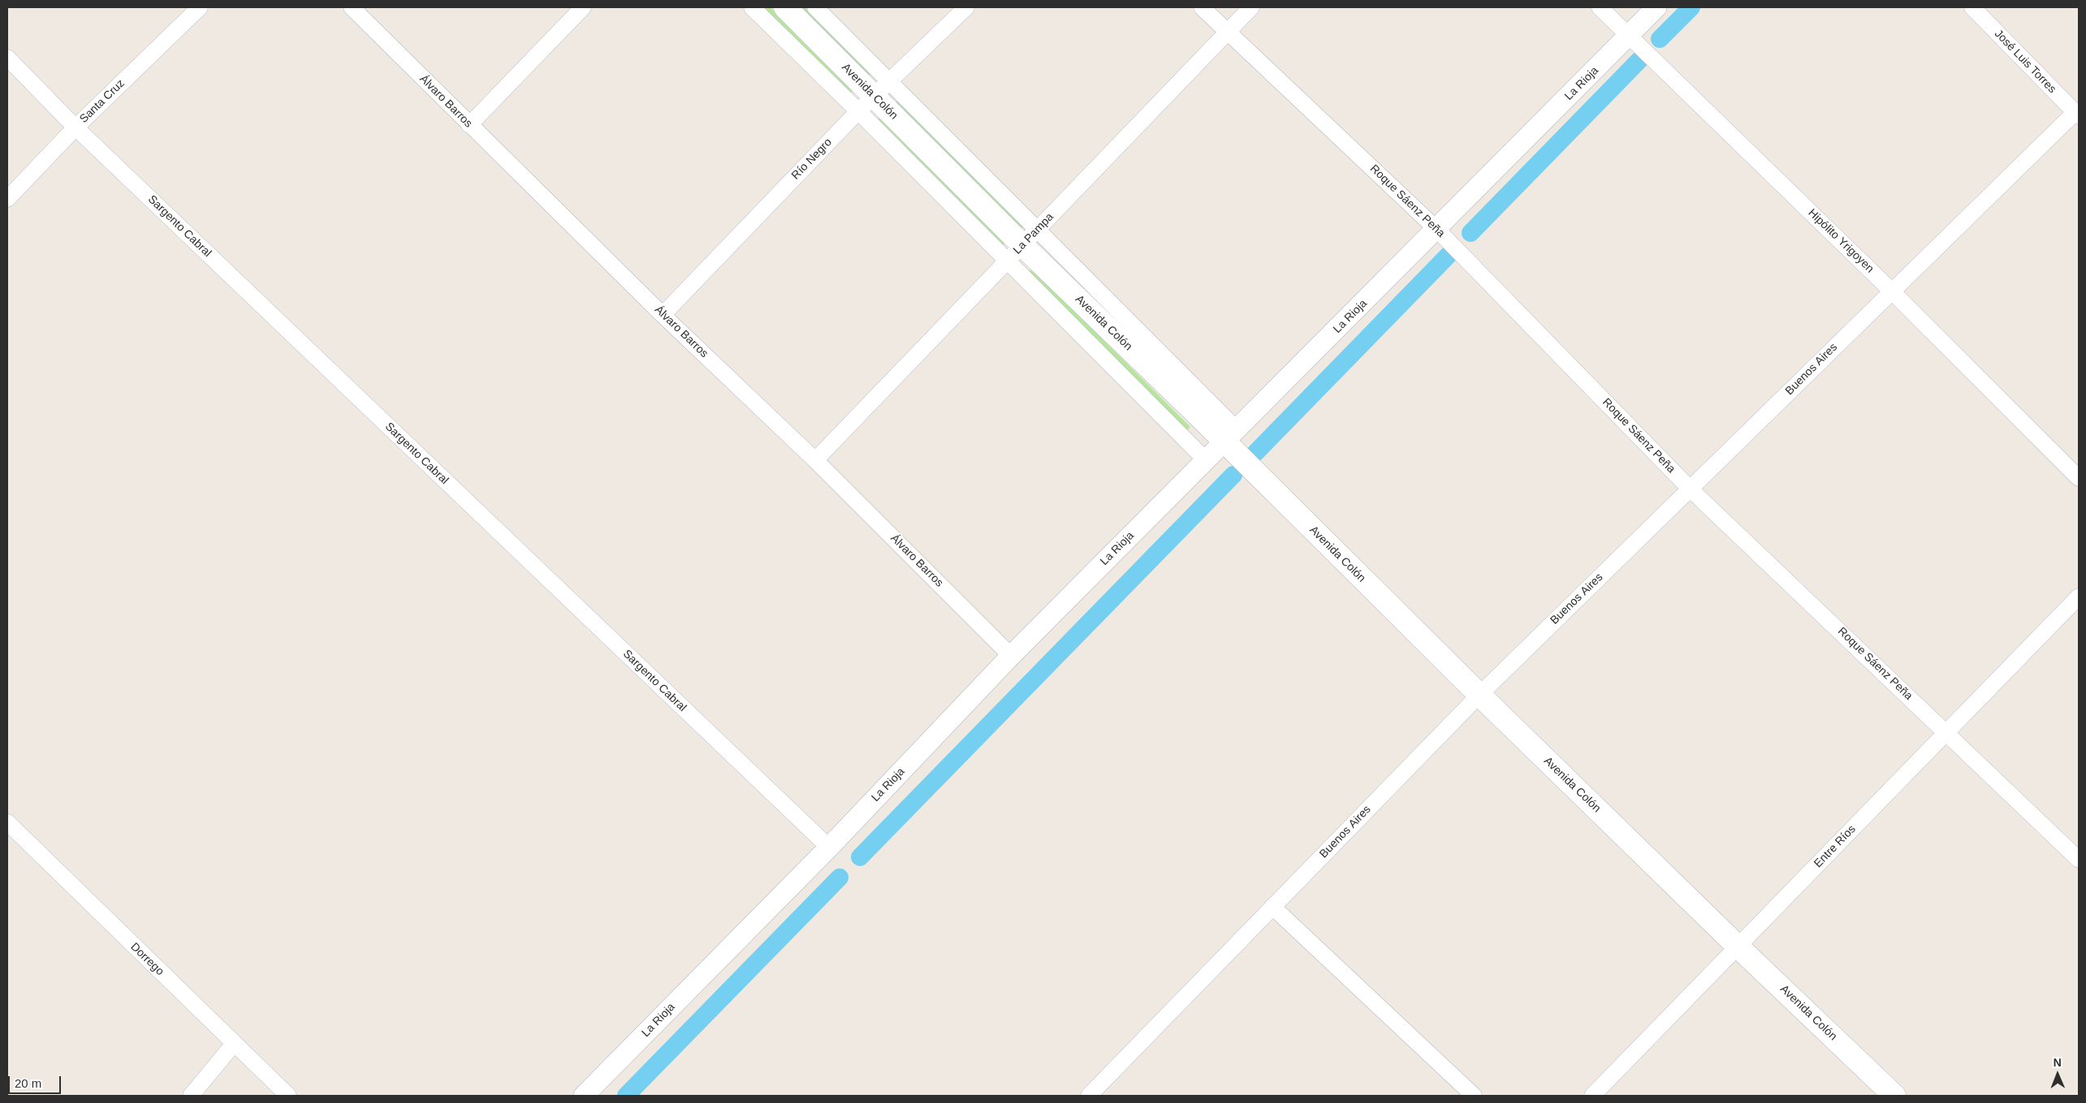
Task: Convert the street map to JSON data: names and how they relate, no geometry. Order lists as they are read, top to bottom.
{
  "streets": {
    "main road": ["Avenida Colón"],
    "street": [
      "José Luis Torres",
      "La Rioja",
      "Santa Cruz",
      "Álvaro Barros",
      "Río Negro",
      "Roque Sáenz Peña",
      "Sargento Cabral",
      "La Pampa",
      "Hipólito Yrigoyen",
      "Buenos Aires",
      "Entre Ríos",
      "Dorrego"
    ]
  },
  "crossings": [
    ["José Luis Torres", "Buenos Aires"],
    ["La Rioja", "Avenida Colón"],
    ["La Rioja", "Álvaro Barros"],
    ["La Rioja", "Roque Sáenz Peña"],
    ["La Rioja", "Sargento Cabral"],
    ["La Rioja", "Hipólito Yrigoyen"],
    ["Avenida Colón", "Río Negro"],
    ["Avenida Colón", "La Pampa"],
    ["Avenida Colón", "Buenos Aires"],
    ["Avenida Colón", "Entre Ríos"],
    ["Santa Cruz", "Sargento Cabral"],
    ["Álvaro Barros", "Río Negro"],
    ["Álvaro Barros", "La Pampa"],
    ["Roque Sáenz Peña", "La Pampa"],
    ["Roque Sáenz Peña", "Buenos Aires"],
    ["Roque Sáenz Peña", "Entre Ríos"],
    ["Hipólito Yrigoyen", "Buenos Aires"]
  ],
  "scale_bar": "20 m",
  "north": "top"
}
